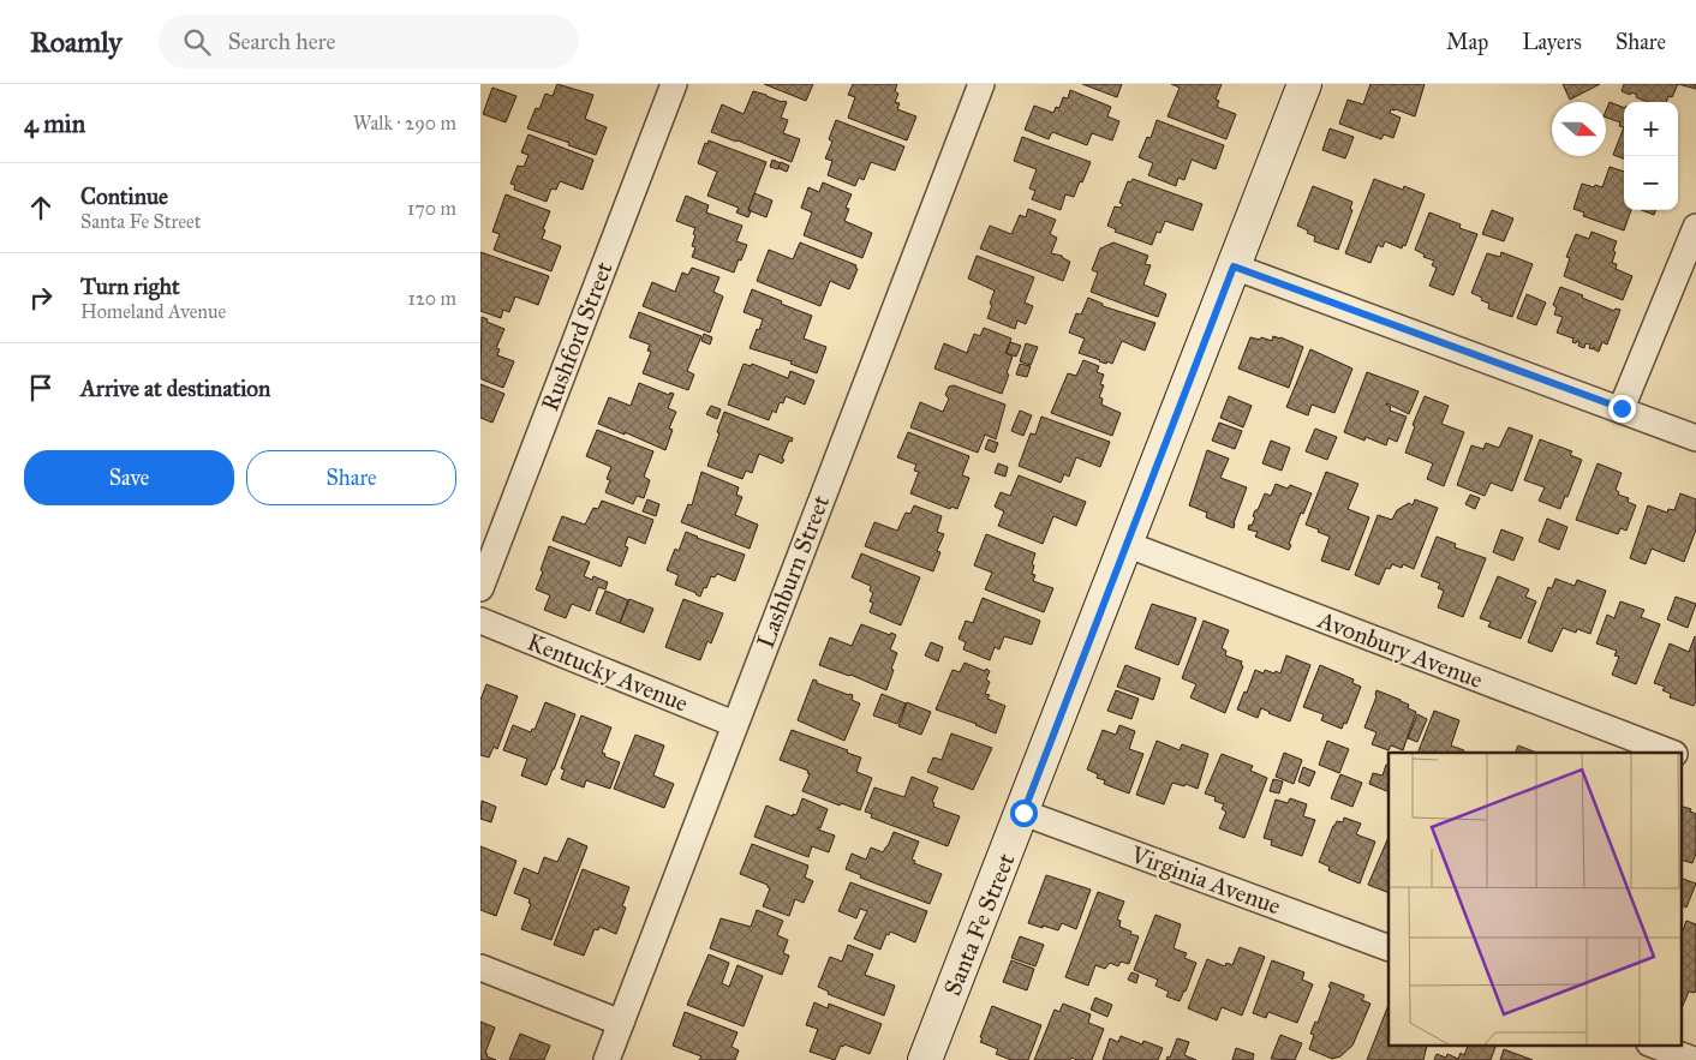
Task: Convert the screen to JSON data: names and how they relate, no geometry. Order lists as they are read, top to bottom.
{
  "streets": {
    "street": [
      "Rushford Street",
      "Lashburn Street",
      "Avonbury Avenue",
      "Kentucky Avenue",
      "Virginia Avenue",
      "Santa Fe Street"
    ]
  },
  "crossings": [
    ["Lashburn Street", "Kentucky Avenue"],
    ["Avonbury Avenue", "Santa Fe Street"],
    ["Virginia Avenue", "Santa Fe Street"]
  ],
  "north": "right",
  "page": {
    "header": "Roamly",
    "search": "Search here",
    "nav": ["Map", "Layers", "Share"],
    "heading": ["4 min", "Walk · 290 m"],
    "map_buttons": ["+", "−"],
    "list": [
      ["Continue", "Santa Fe Street", "170 m"],
      ["Turn right", "Homeland Avenue", "120 m"],
      "Arrive at destination"
    ],
    "buttons": ["Save", "Share"]
  }
}
